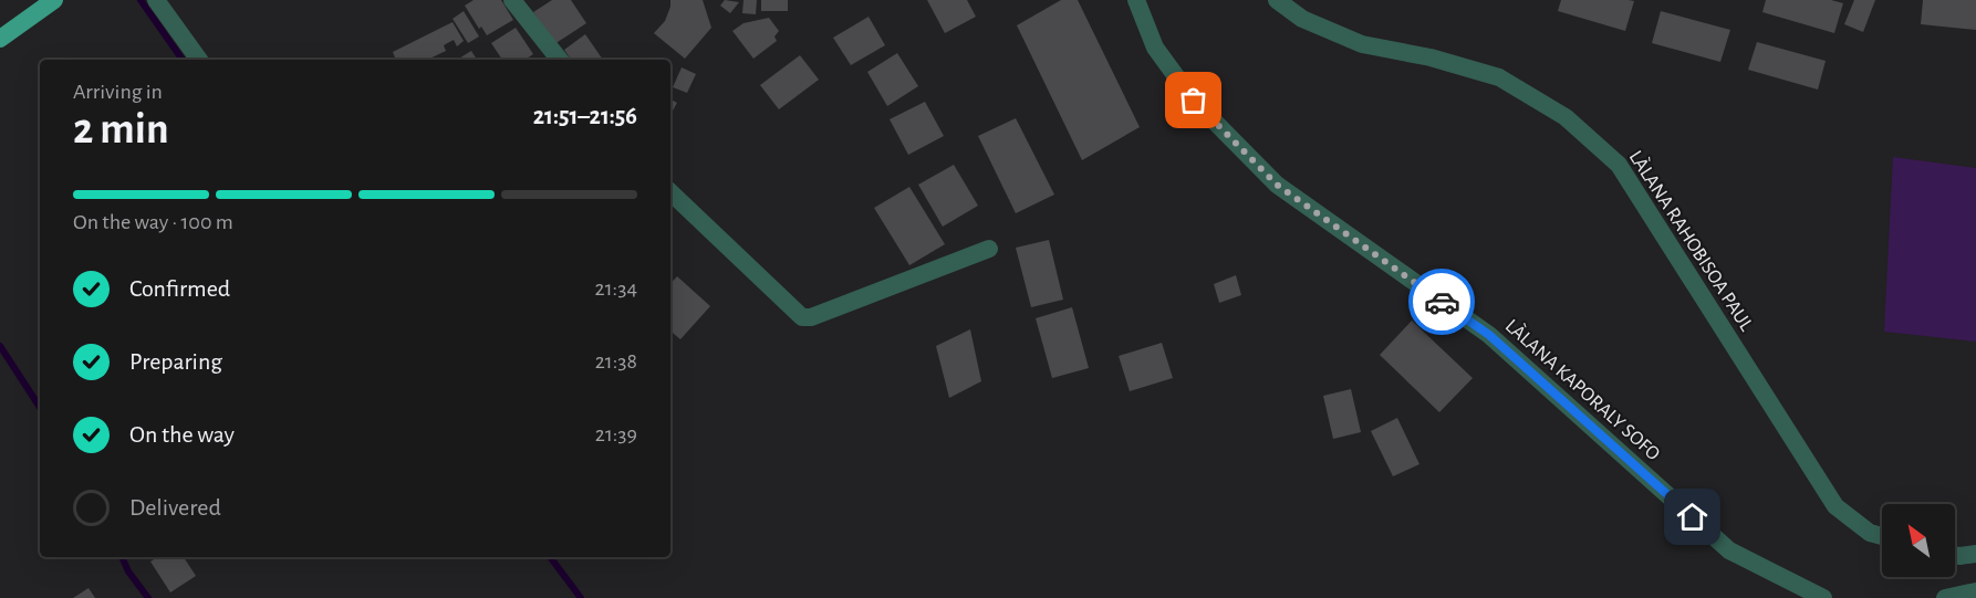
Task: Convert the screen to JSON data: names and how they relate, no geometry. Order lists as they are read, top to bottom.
{
  "streets": {
    "street": ["LÀLANA RAHOBISOA PAUL", "LÀLANA KAPORALY SOFO"]
  },
  "north": "top left",
  "page": {
    "heading": ["2 min", "Arriving in", "21:51–21:56"],
    "bar": "On the way · 100 m",
    "list": [
      ["Confirmed", "21:34"],
      ["Preparing", "21:38"],
      ["On the way", "21:39"],
      "Delivered"
    ]
  }
}
